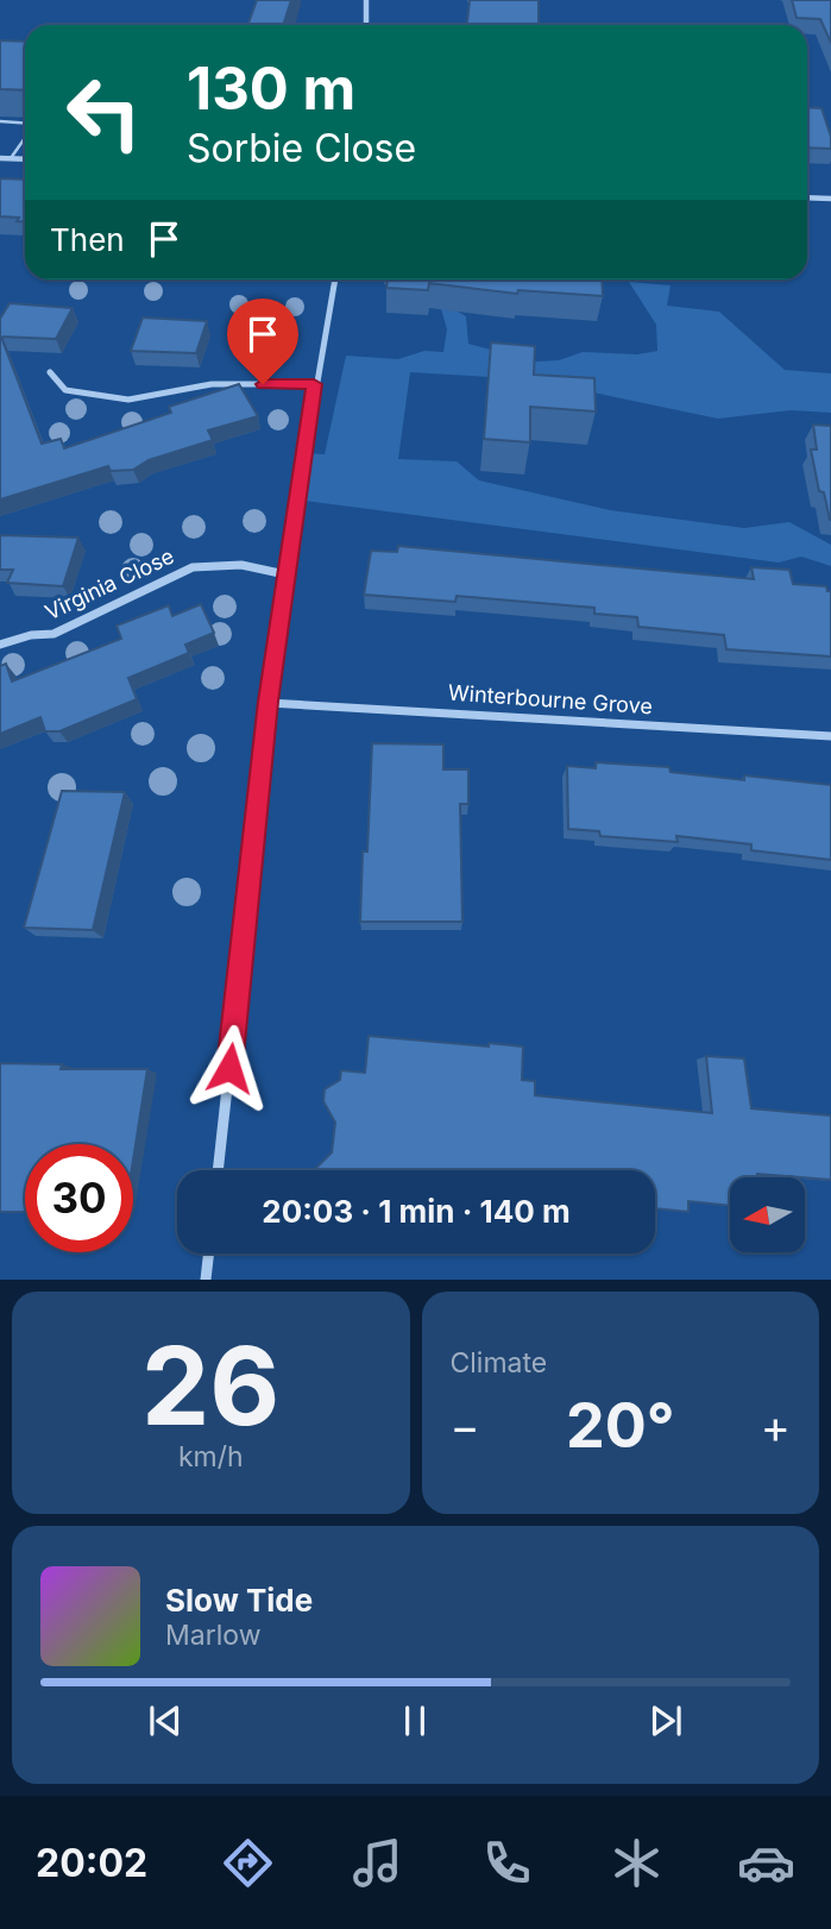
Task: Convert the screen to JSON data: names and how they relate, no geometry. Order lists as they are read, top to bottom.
{
  "streets": {
    "street": ["Virginia Close", "Winterbourne Grove"]
  },
  "north": "left",
  "page": {
    "turn": ["130 m", "Sorbie Close"],
    "then": "Then",
    "limit": "30",
    "trip": "20:03 · 1 min · 140 m",
    "tile": [
      ["26", "km/h"],
      "Climate"
    ],
    "heat": ["−", "20°", "+"],
    "song": ["Slow Tide", "Marlow"],
    "tabs": "20:02"
  }
}
